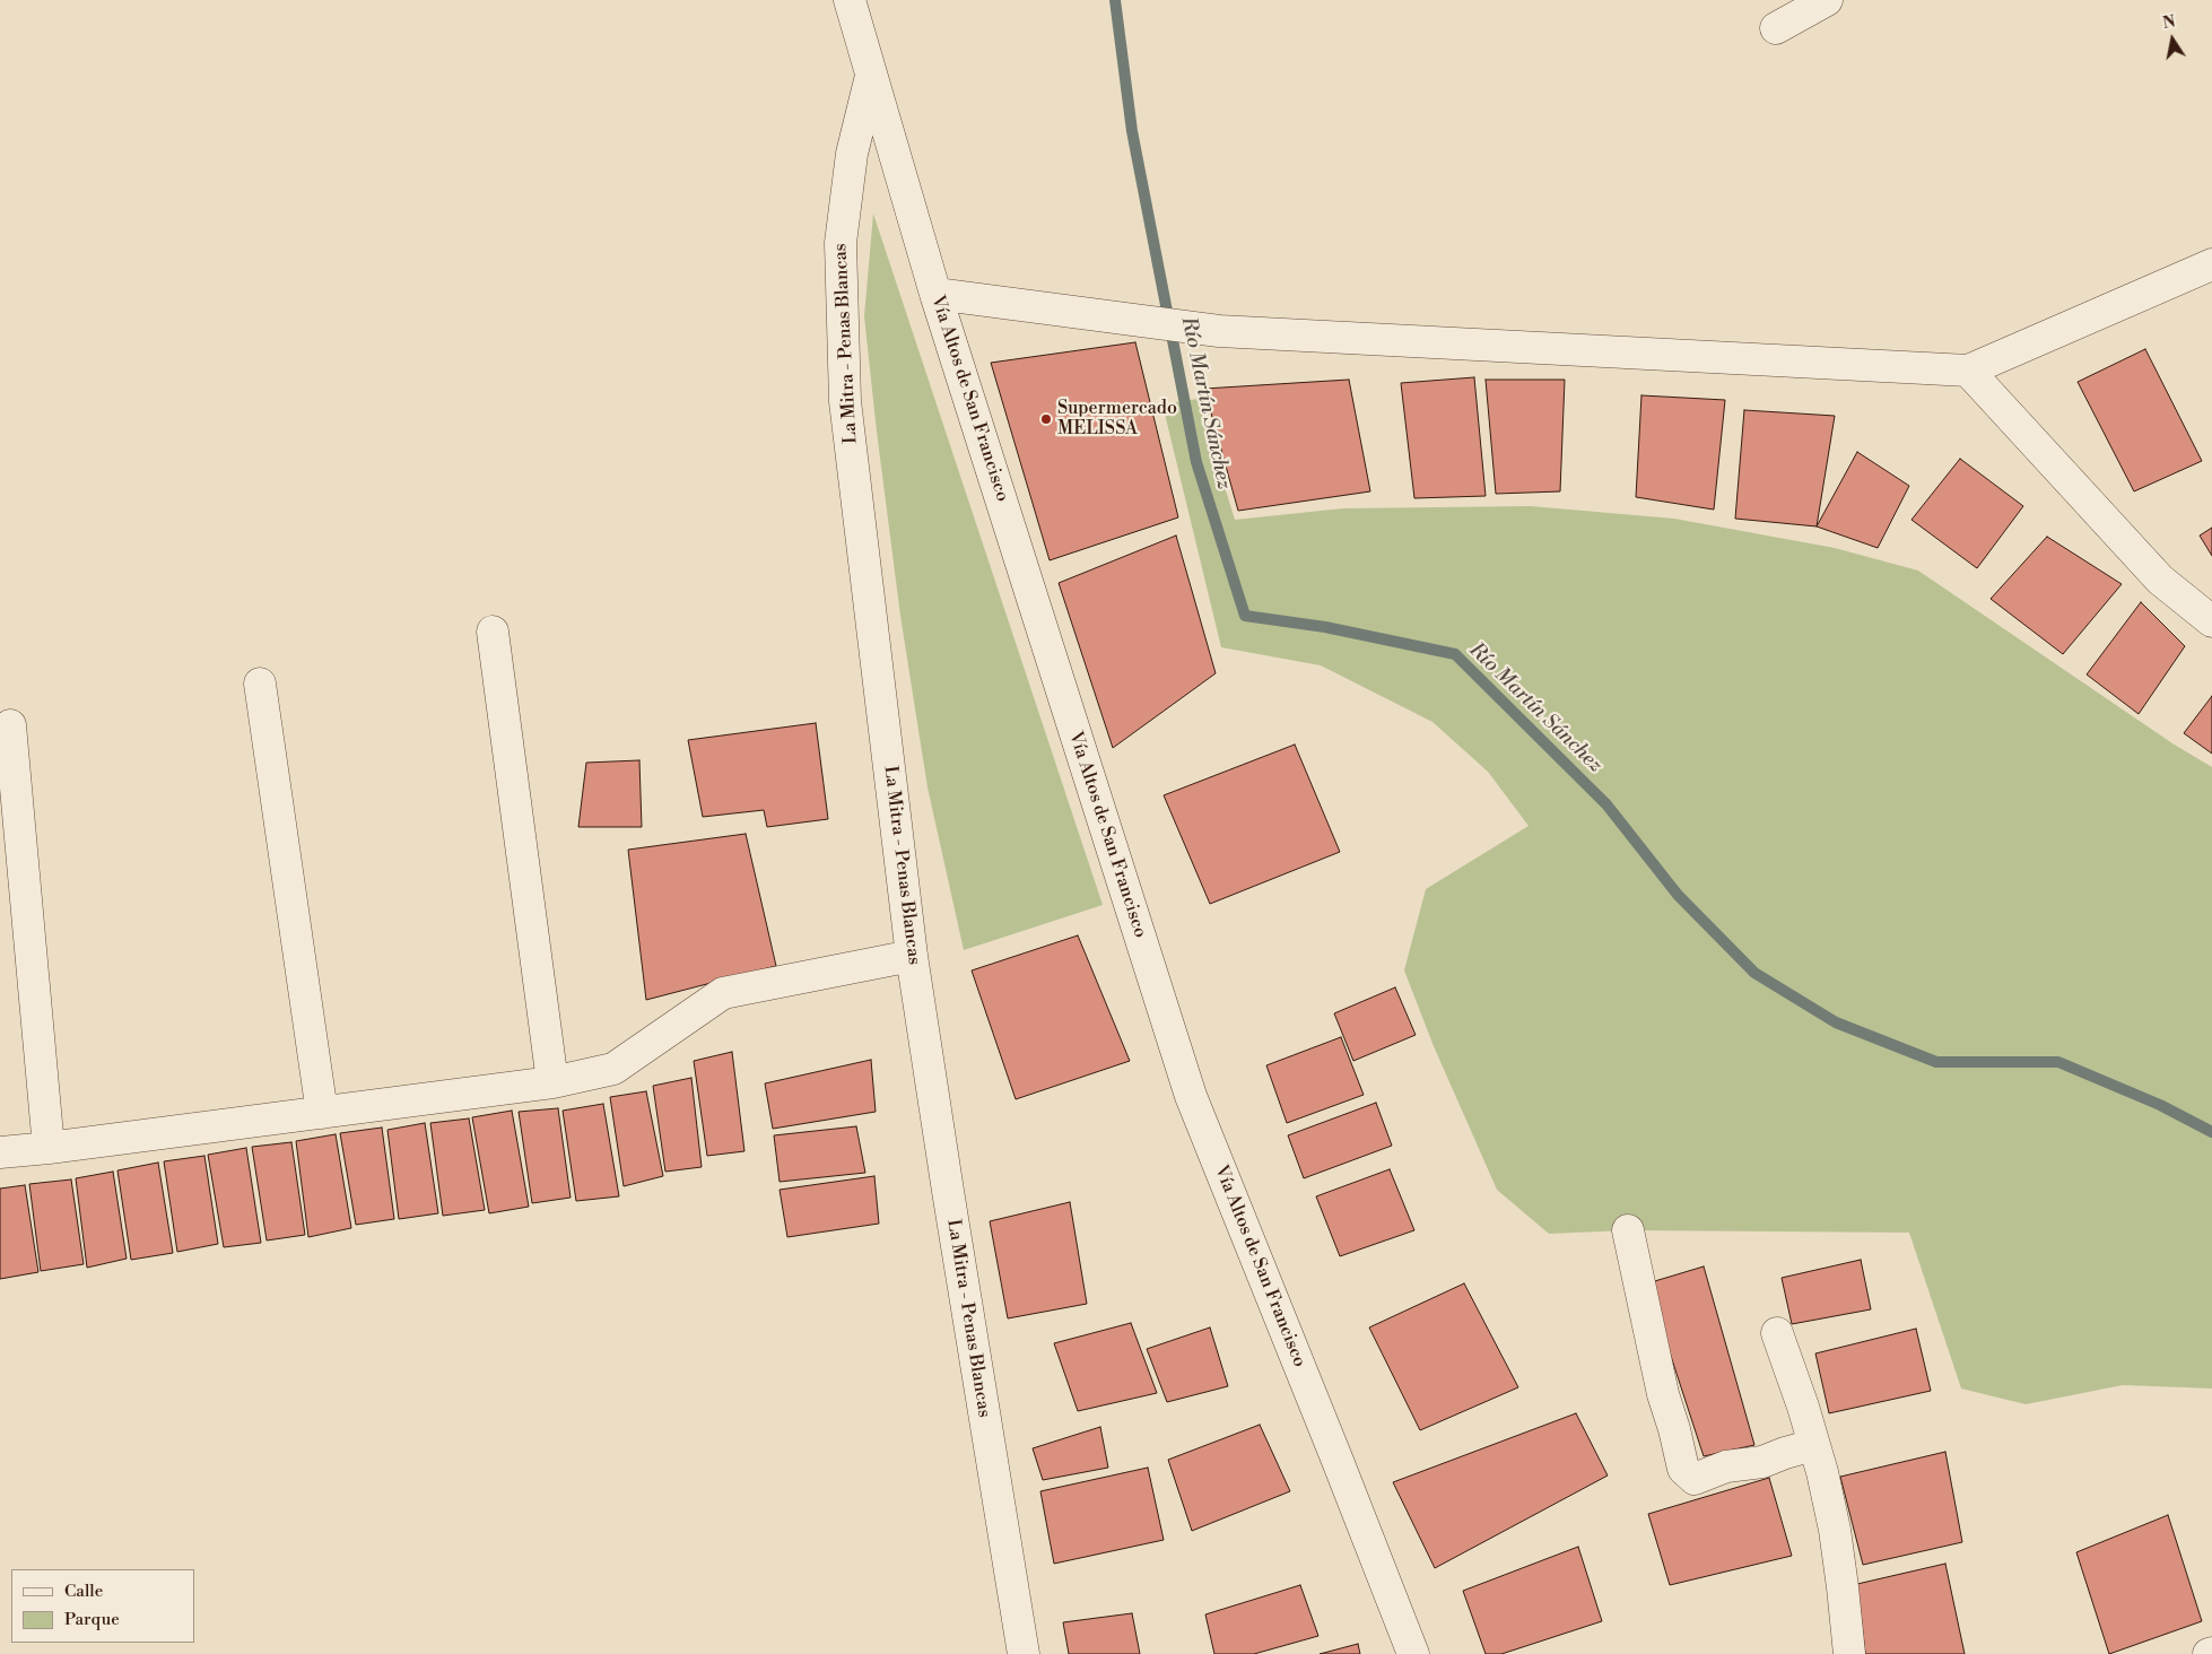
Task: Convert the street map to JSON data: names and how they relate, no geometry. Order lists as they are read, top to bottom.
{
  "streets": {
    "street": ["La Mitra - Penas Blancas", "Vía Altos de San Francisco"]
  },
  "crossings": [
    ["La Mitra - Penas Blancas", "Vía Altos de San Francisco"]
  ],
  "water": ["Río Martín Sánchez"],
  "places": ["Supermercado MELISSA"],
  "legend": ["Calle", "Parque"],
  "north": "top"
}
